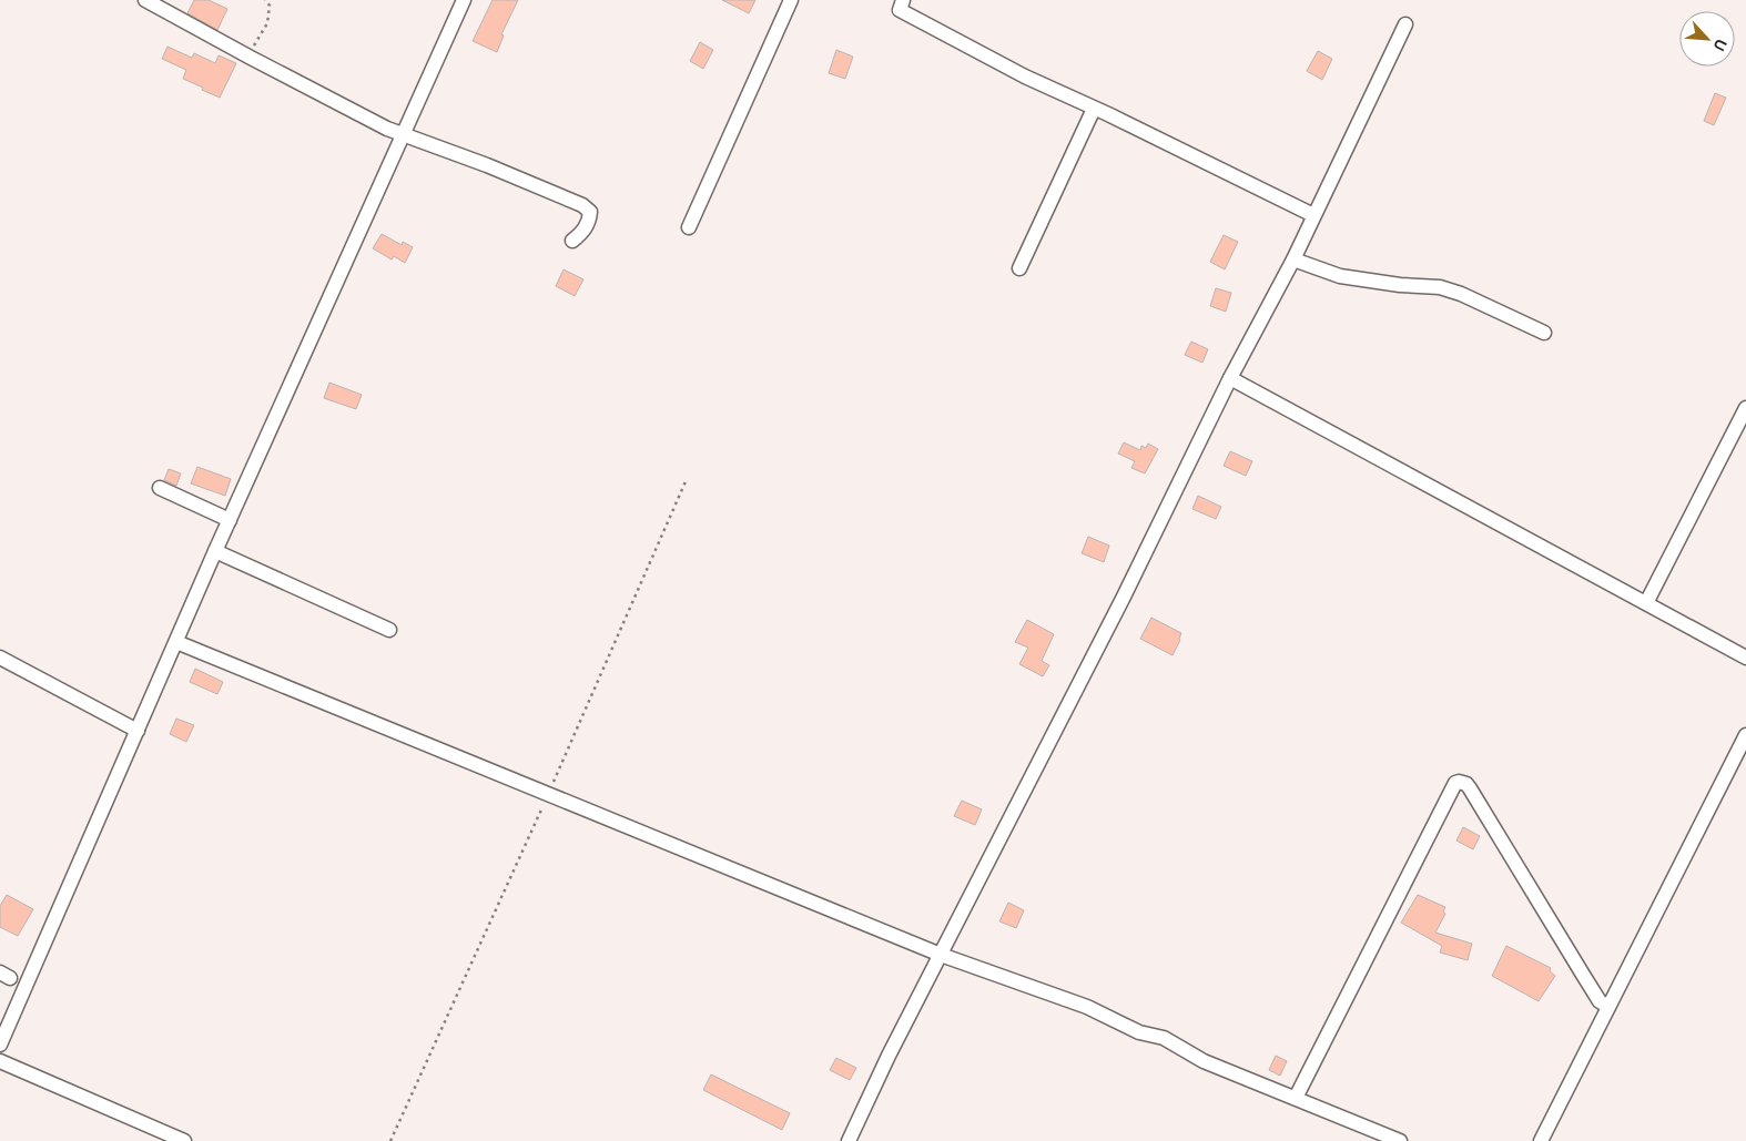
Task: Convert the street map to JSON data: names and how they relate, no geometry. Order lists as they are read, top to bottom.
{
  "north": "bottom right"
}
